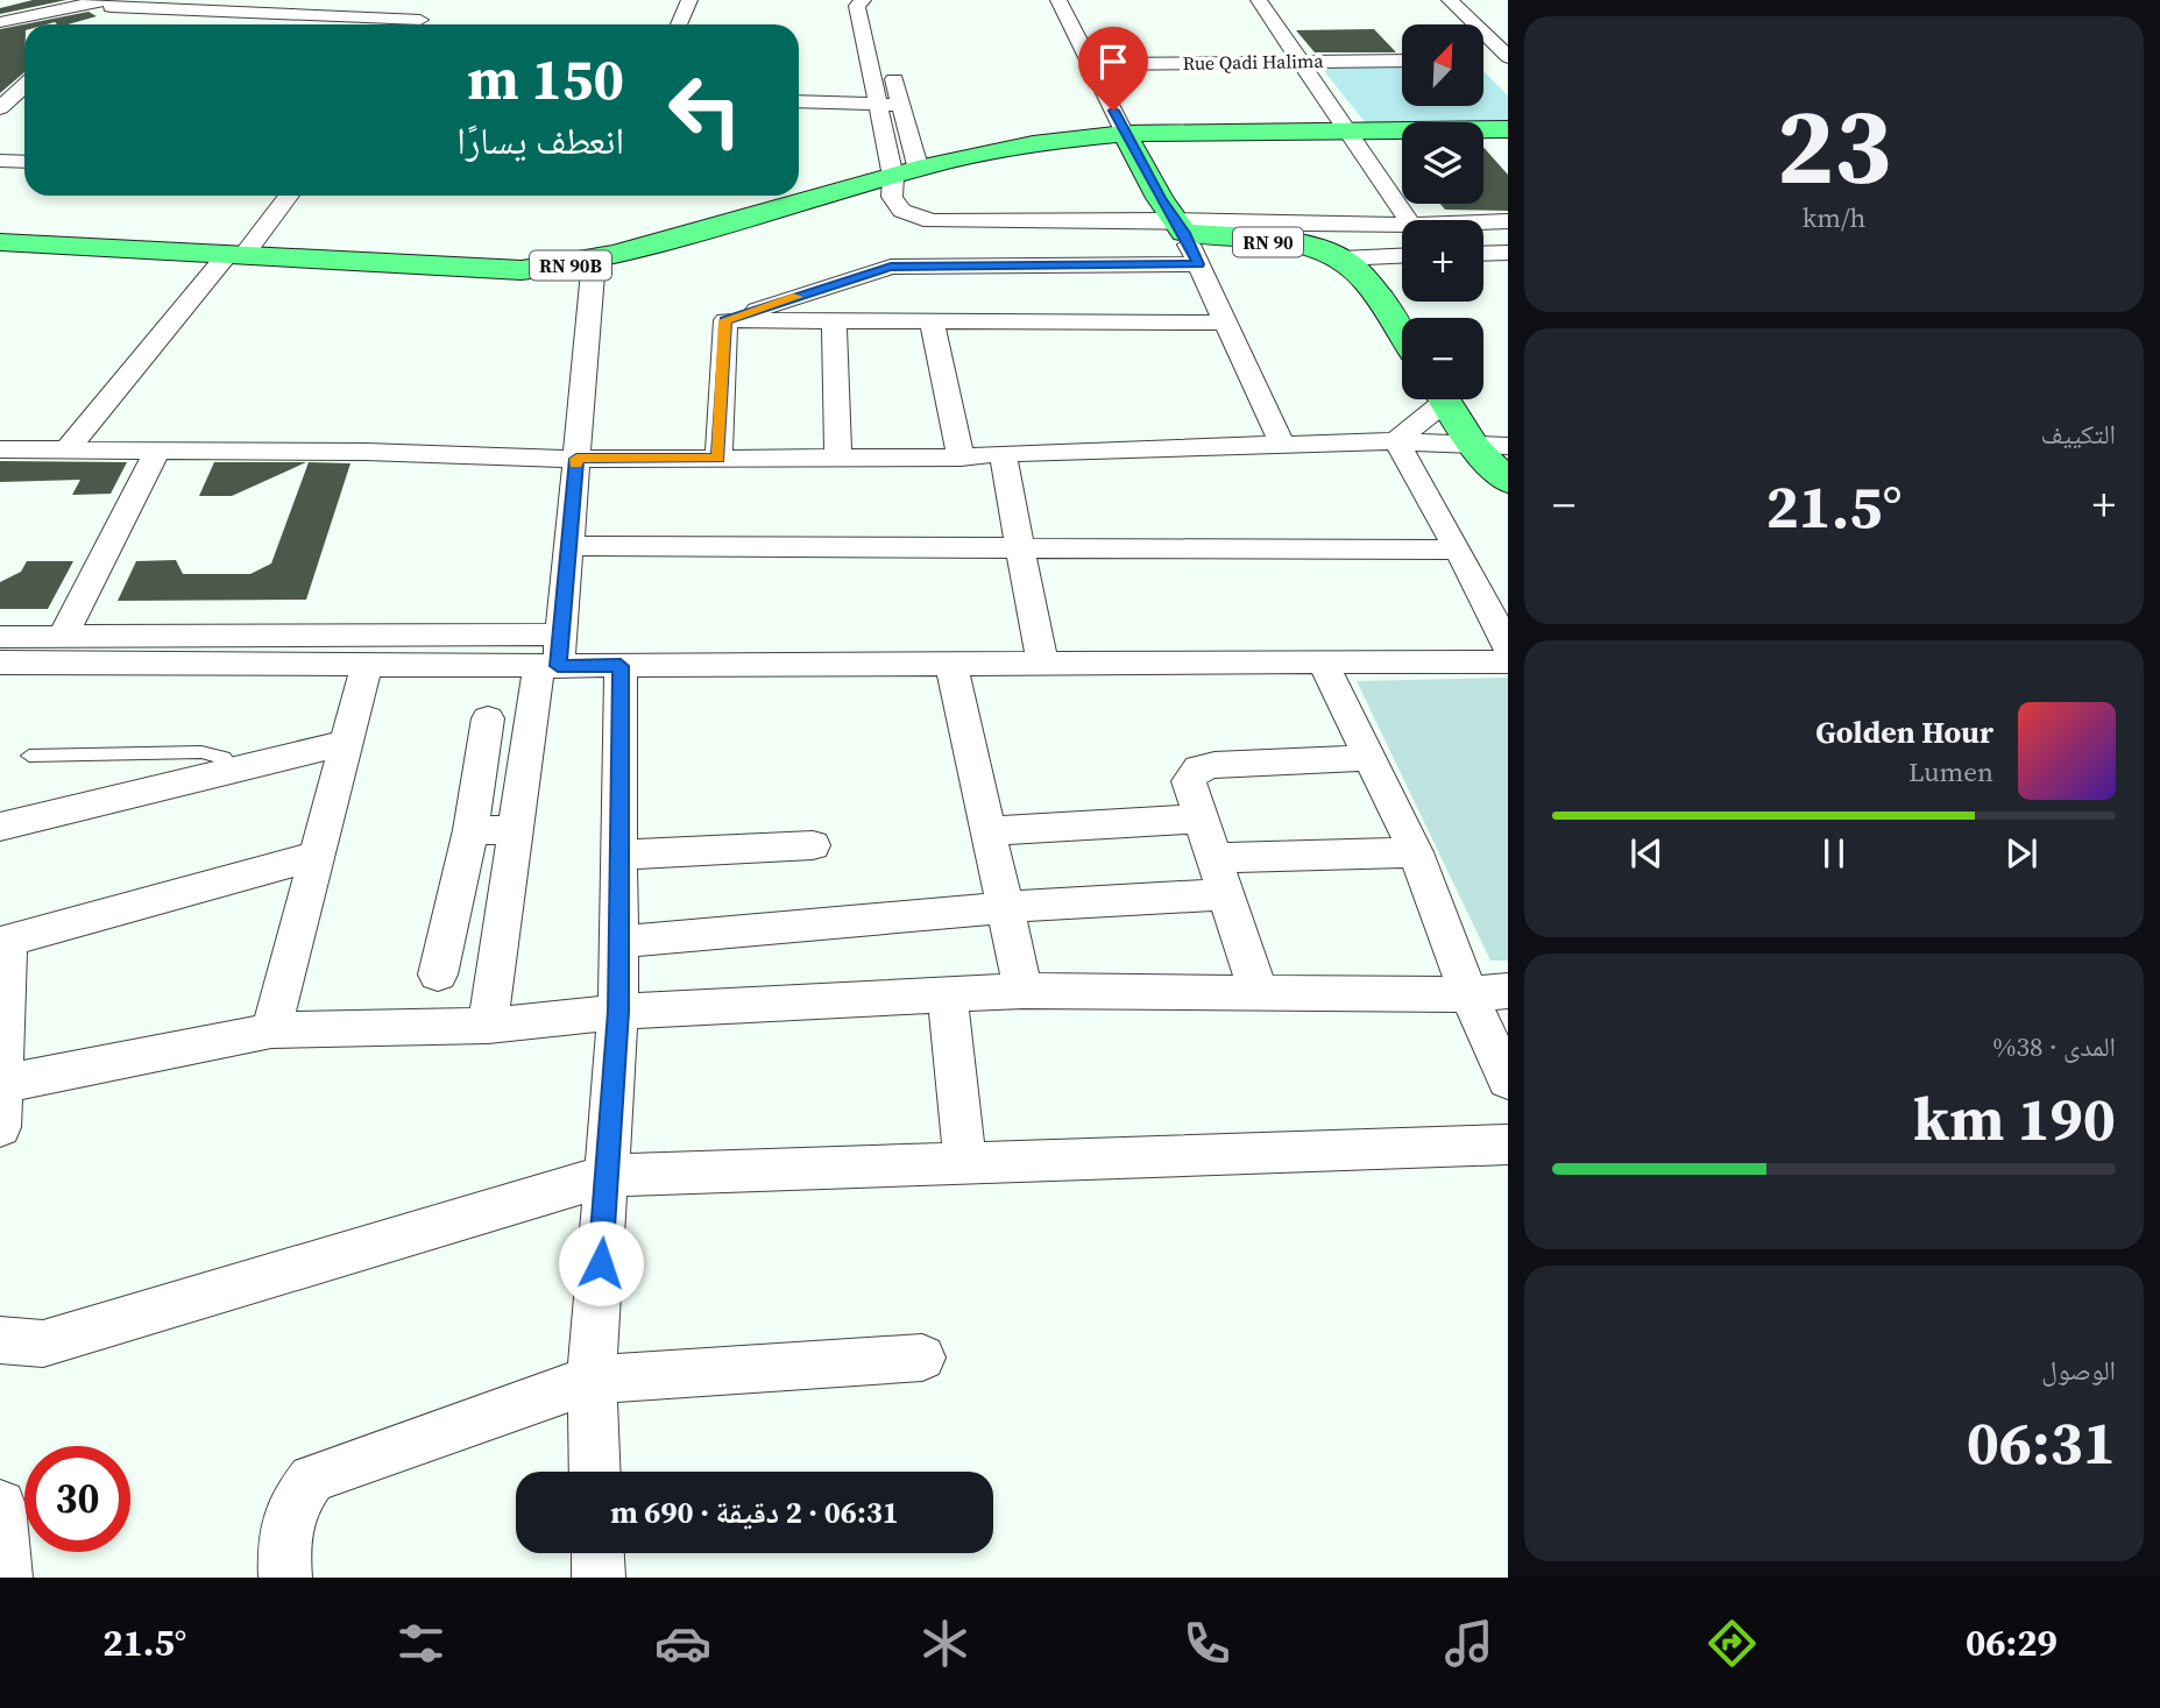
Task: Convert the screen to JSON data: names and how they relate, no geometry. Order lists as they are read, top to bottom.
{
  "streets": {
    "main road": ["RN 90", "RN 90B"],
    "street": ["Rue Qadi Halima"]
  },
  "north": "top right",
  "page": {
    "tile": [
      ["23", "km/h"],
      "التكييف",
      ["المدى · 38%", "190 km"],
      ["الوصول", "06:31"]
    ],
    "map_buttons": ["+", "−"],
    "turn": ["150 m", "انعطف يسارًا"],
    "heat": ["−", "21.5°", "+"],
    "song": ["Golden Hour", "Lumen"],
    "limit": "30",
    "trip": "06:31 · 2 دقيقة · 690 m",
    "tabs": ["06:29", "21.5°"]
  }
}
